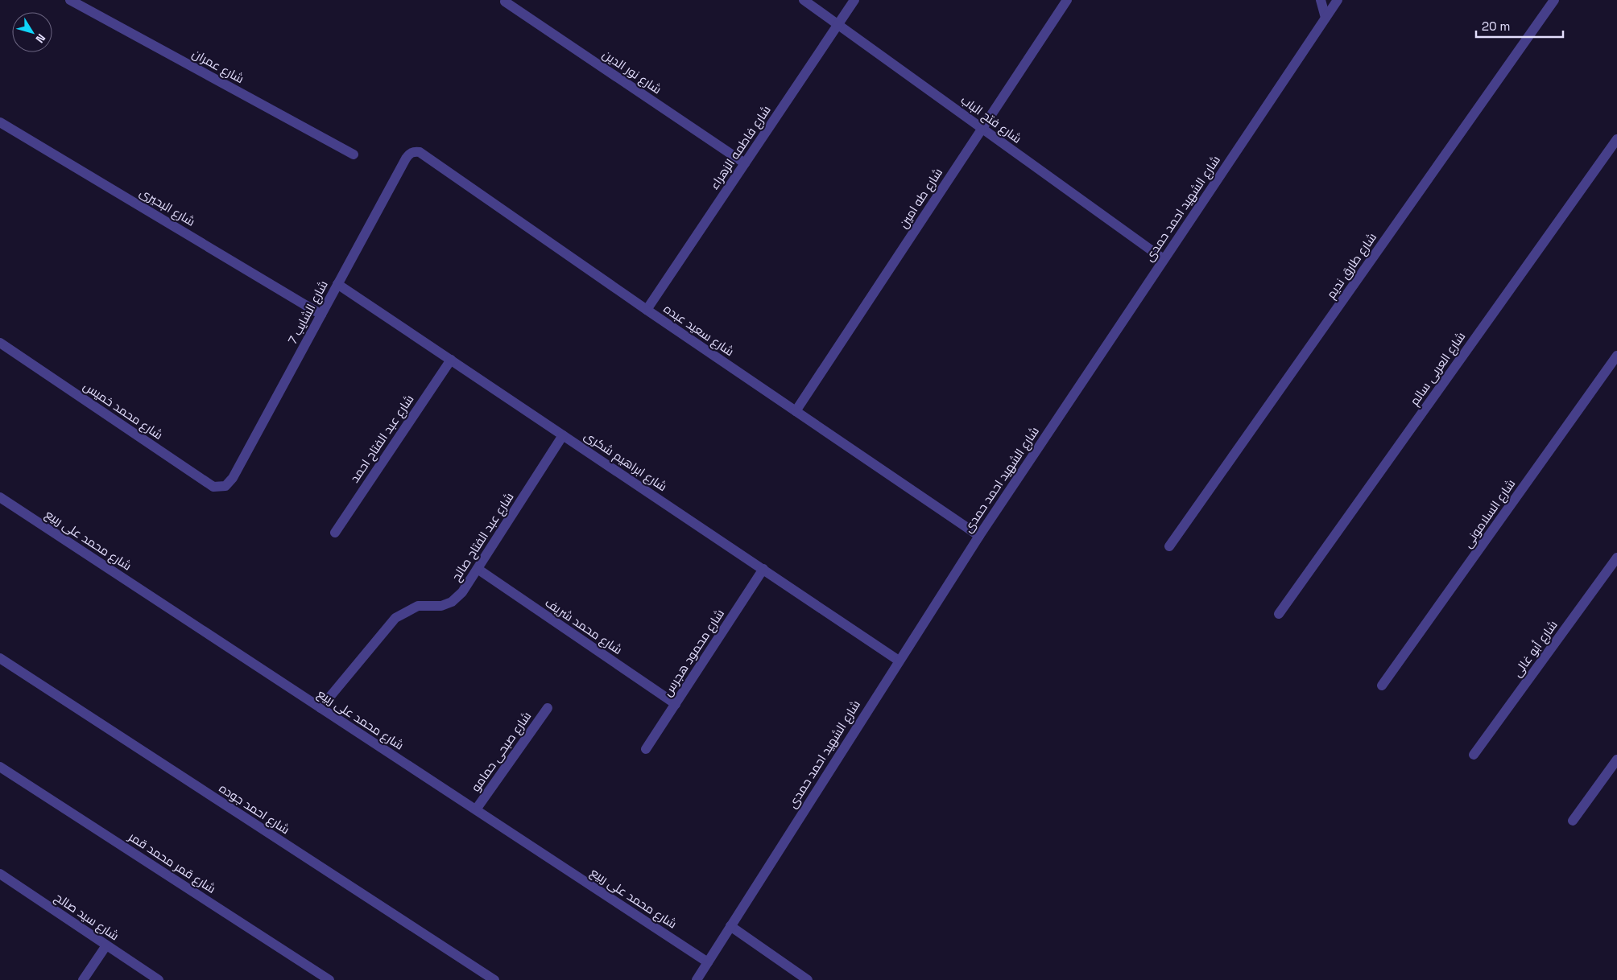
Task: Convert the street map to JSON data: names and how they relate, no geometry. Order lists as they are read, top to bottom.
{
  "streets": {
    "street": [
      "شارع عمران",
      "شارع نور الدين",
      "شارع فتح الباب",
      "شارع فاطمه الزهراء",
      "شارع طه امين",
      "شارع البحيرى",
      "شارع الشهيد احمد حمدى",
      "شارع طارق نديم",
      "شارع الشايب 7",
      "شارع سعيد عبده",
      "شارع العربى سالم",
      "شارع محمد خميس",
      "شارع عبد الفتاح احمد",
      "شارع ابراهيم شكرى",
      "شارع السلامونى",
      "شارع عبد الفتاح صالح",
      "شارع محمد على ربيع",
      "شارع محمد شريف",
      "شارع أبو غالى",
      "شارع محمود هجرس",
      "شارع صبحى حمامو",
      "شارع احمد جوده",
      "شارع قمر محمد قمر",
      "شارع سيد صالح"
    ]
  },
  "crossings": [
    ["شارع نور الدين", "شارع فاطمه الزهراء"],
    ["شارع فتح الباب", "شارع فاطمه الزهراء"],
    ["شارع فتح الباب", "شارع طه امين"],
    ["شارع فتح الباب", "شارع الشهيد احمد حمدى"],
    ["شارع فاطمه الزهراء", "شارع سعيد عبده"],
    ["شارع طه امين", "شارع سعيد عبده"],
    ["شارع البحيرى", "شارع الشايب 7"],
    ["شارع الشهيد احمد حمدى", "شارع سعيد عبده"],
    ["شارع الشهيد احمد حمدى", "شارع ابراهيم شكرى"],
    ["شارع الشهيد احمد حمدى", "شارع محمد على ربيع"],
    ["شارع الشايب 7", "شارع سعيد عبده"],
    ["شارع الشايب 7", "شارع محمد خميس"],
    ["شارع الشايب 7", "شارع ابراهيم شكرى"],
    ["شارع عبد الفتاح احمد", "شارع ابراهيم شكرى"],
    ["شارع ابراهيم شكرى", "شارع عبد الفتاح صالح"],
    ["شارع ابراهيم شكرى", "شارع محمود هجرس"],
    ["شارع عبد الفتاح صالح", "شارع محمد على ربيع"],
    ["شارع عبد الفتاح صالح", "شارع محمد شريف"],
    ["شارع محمد على ربيع", "شارع صبحى حمامو"],
    ["شارع محمد شريف", "شارع محمود هجرس"]
  ],
  "scale_bar": "20 m",
  "north": "bottom right"
}
